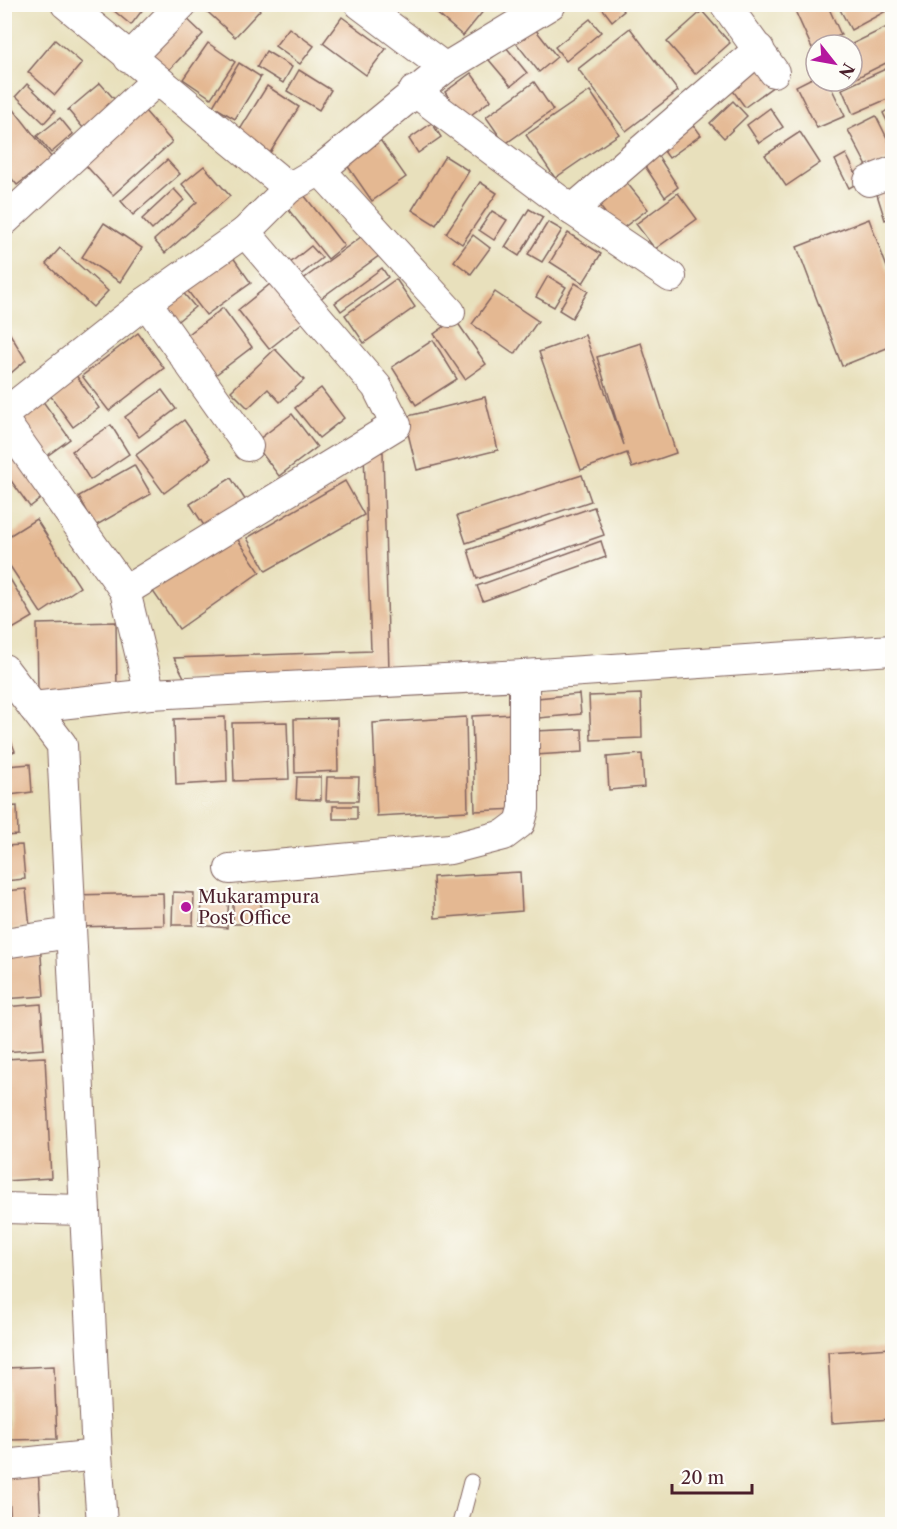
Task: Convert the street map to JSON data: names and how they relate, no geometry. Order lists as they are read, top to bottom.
{
  "places": ["Mukarampura Post Office"],
  "scale_bar": "20 m",
  "north": "bottom right"
}
